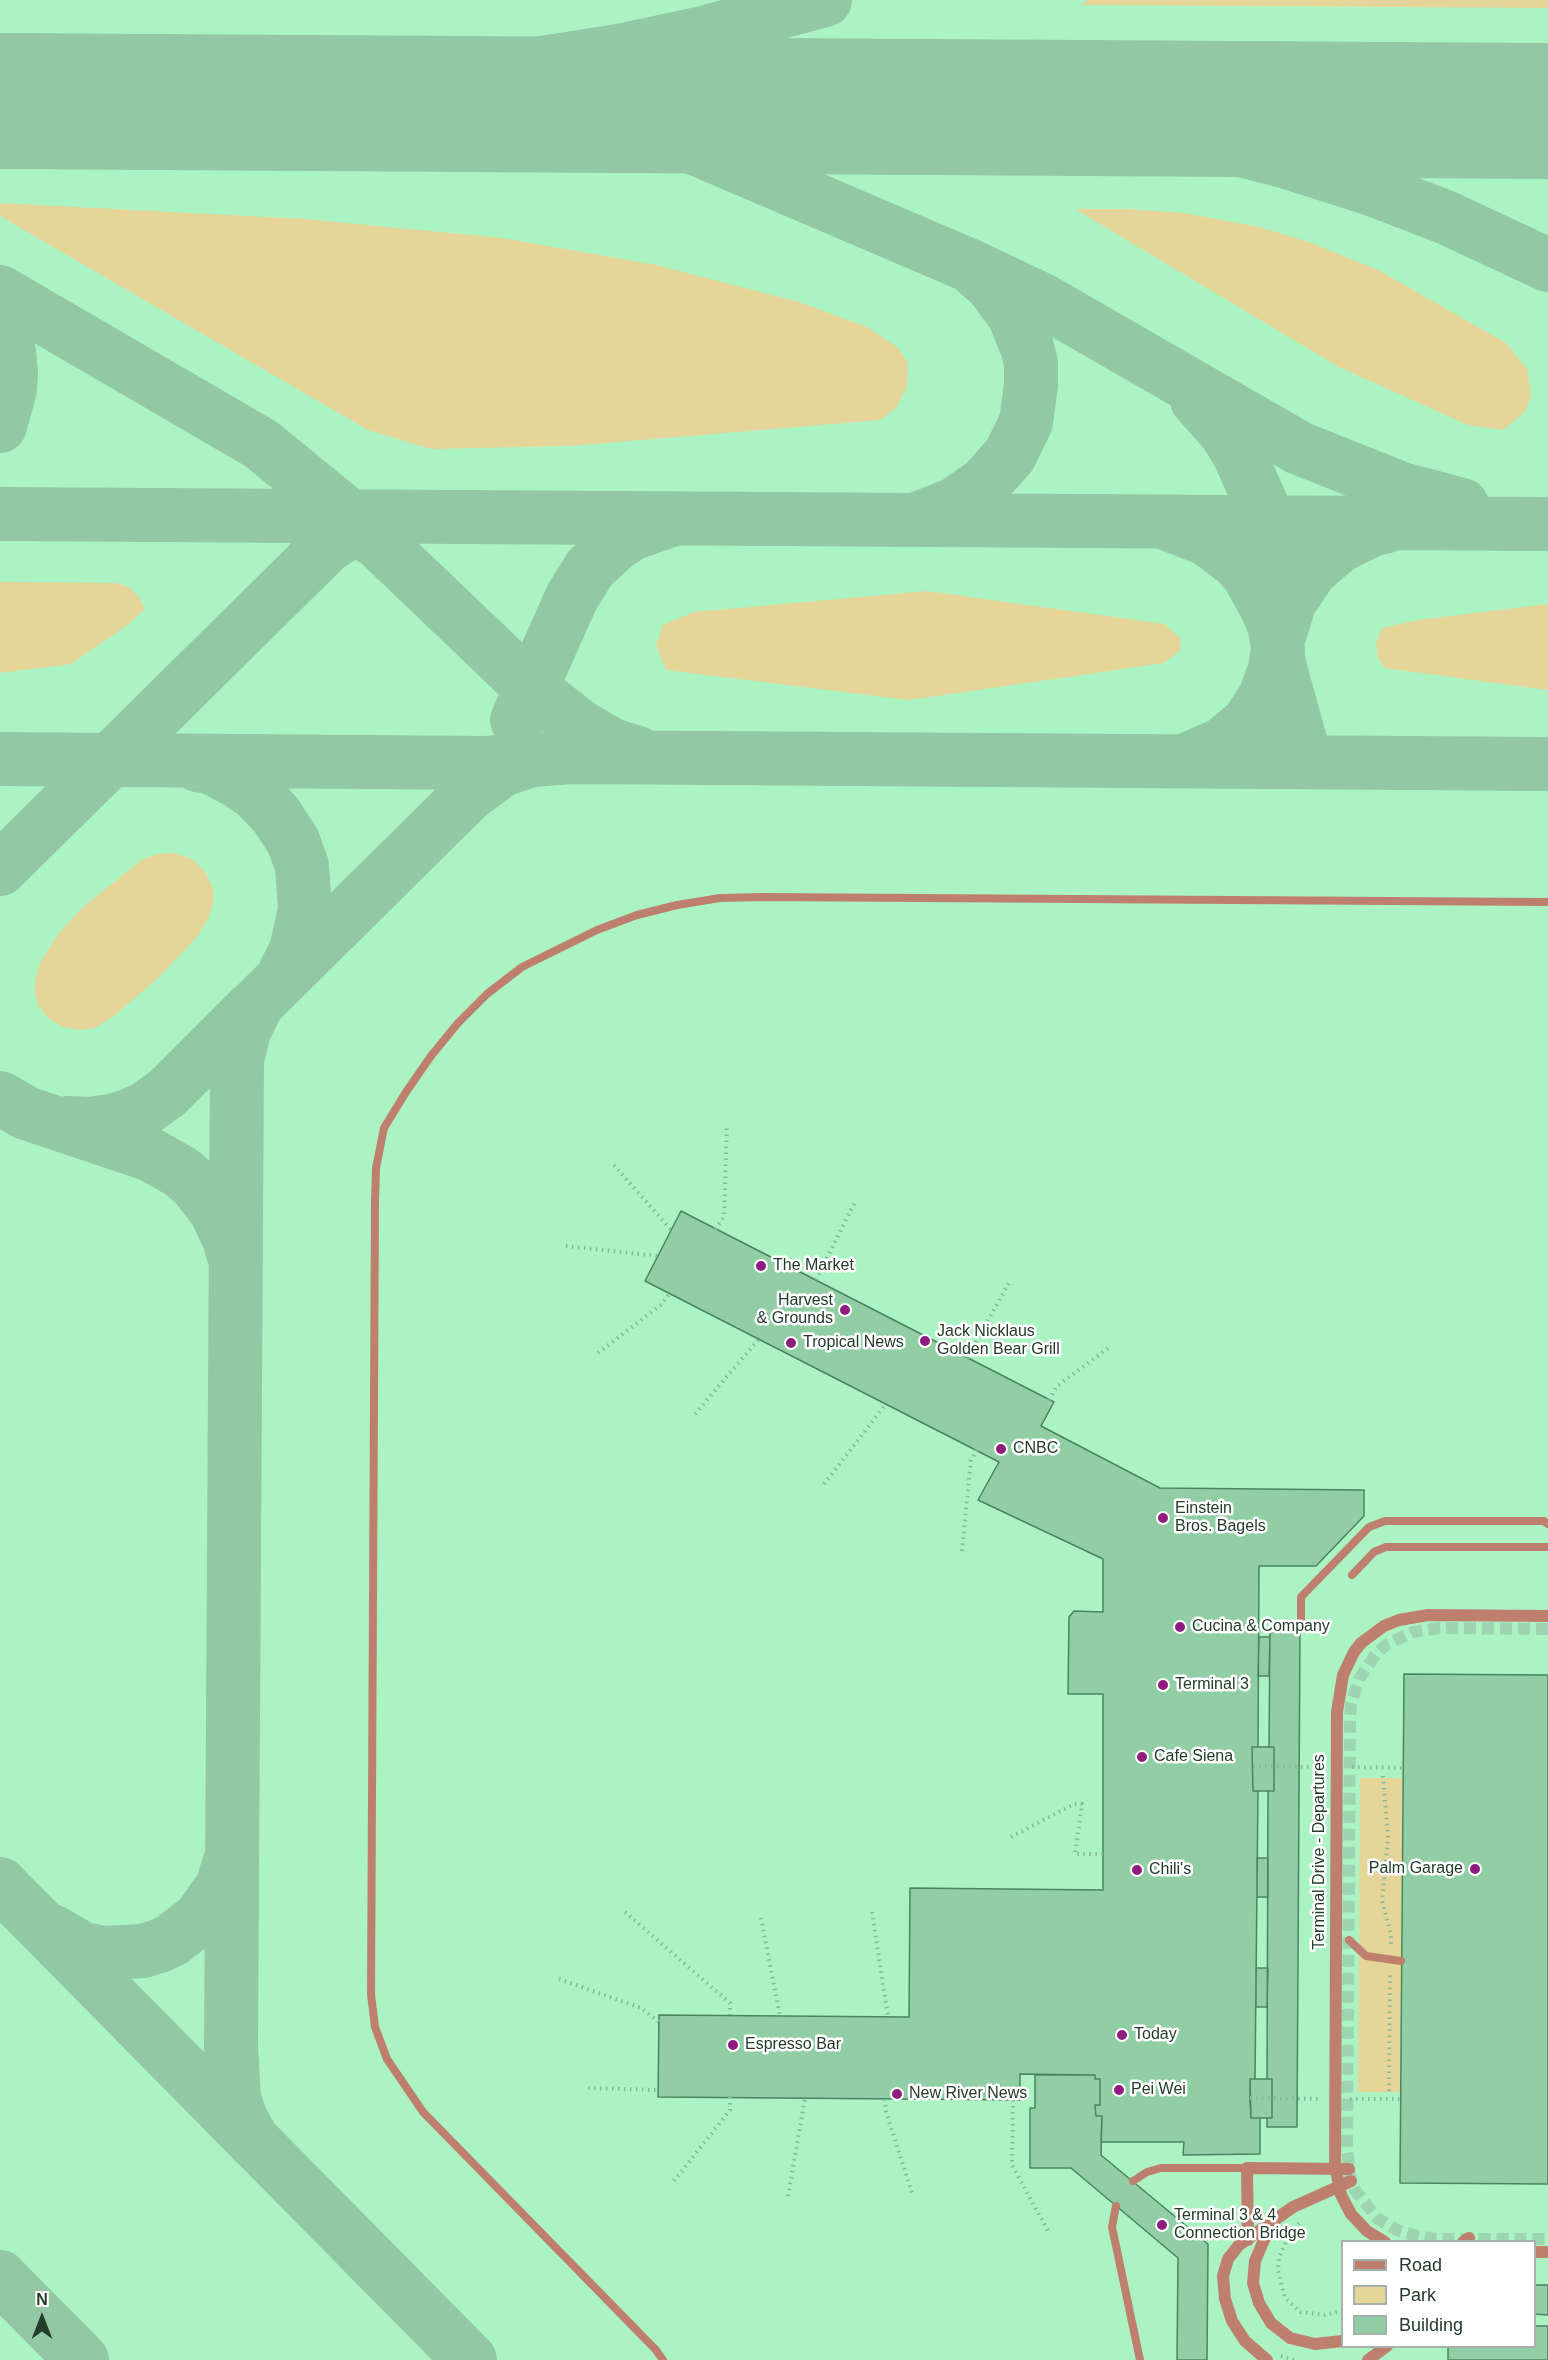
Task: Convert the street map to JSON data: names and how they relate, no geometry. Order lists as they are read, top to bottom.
{
  "streets": {
    "street": ["Terminal Drive - Departures"]
  },
  "places": [
    "The Market",
    "Harvest & Grounds",
    "Jack Nicklaus Golden Bear Grill",
    "Tropical News",
    "CNBC",
    "Einstein Bros. Bagels",
    "Cucina & Company",
    "Terminal 3",
    "Cafe Siena",
    "Palm Garage",
    "Chili's",
    "Today",
    "Espresso Bar",
    "Pei Wei",
    "New River News",
    "Terminal 3 & 4 Connection Bridge"
  ],
  "legend": ["Road", "Park", "Building"],
  "north": "top"
}
